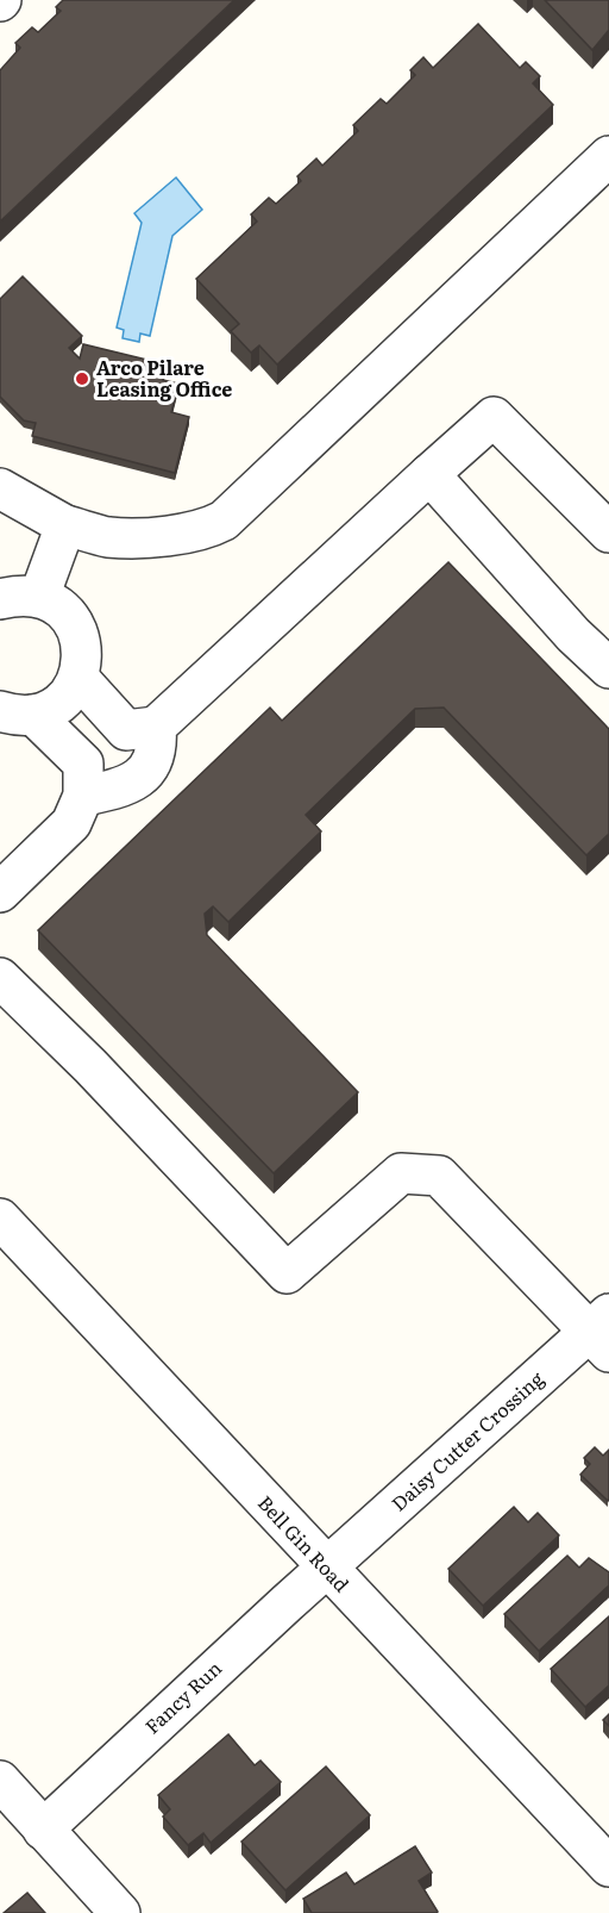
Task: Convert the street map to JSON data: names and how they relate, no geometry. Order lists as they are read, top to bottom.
{
  "streets": {
    "street": ["Daisy Cutter Crossing", "Bell Gin Road", "Fancy Run"]
  },
  "crossings": [
    ["Daisy Cutter Crossing", "Bell Gin Road"],
    ["Daisy Cutter Crossing", "Fancy Run"],
    ["Bell Gin Road", "Fancy Run"]
  ],
  "places": ["Arco Pilare Leasing Office"]
}
